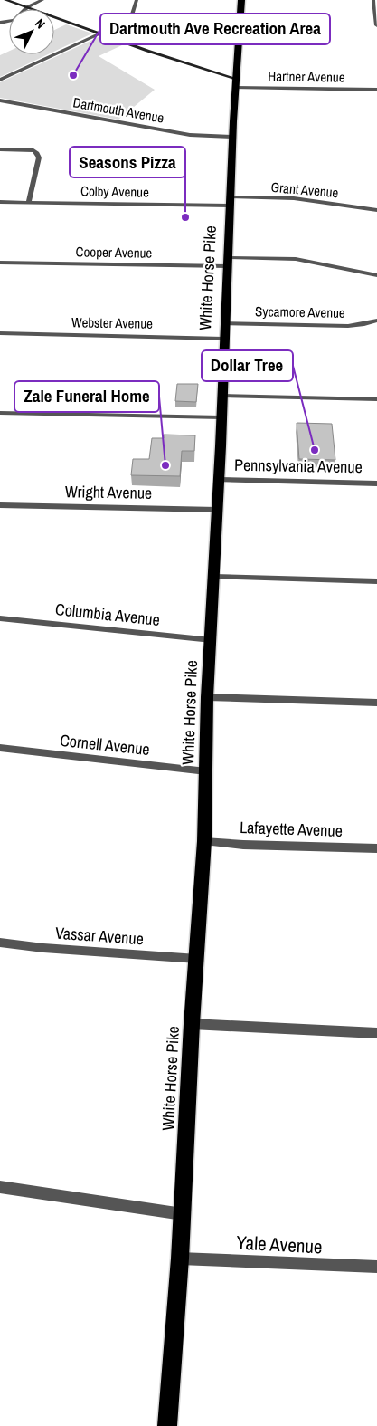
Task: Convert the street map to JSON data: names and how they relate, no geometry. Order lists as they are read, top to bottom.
{
  "streets": {
    "highway": ["White Horse Pike"],
    "street": [
      "Hartner Avenue",
      "Dartmouth Avenue",
      "Grant Avenue",
      "Colby Avenue",
      "Cooper Avenue",
      "Sycamore Avenue",
      "Webster Avenue",
      "Pennsylvania Avenue",
      "Wright Avenue",
      "Columbia Avenue",
      "Cornell Avenue",
      "Lafayette Avenue",
      "Vassar Avenue",
      "Yale Avenue"
    ]
  },
  "crossings": [
    ["Hartner Avenue", "White Horse Pike"],
    ["Dartmouth Avenue", "White Horse Pike"],
    ["Grant Avenue", "Colby Avenue"],
    ["Grant Avenue", "White Horse Pike"],
    ["Colby Avenue", "White Horse Pike"],
    ["Cooper Avenue", "White Horse Pike"],
    ["White Horse Pike", "Sycamore Avenue"],
    ["White Horse Pike", "Webster Avenue"],
    ["White Horse Pike", "Pennsylvania Avenue"],
    ["White Horse Pike", "Wright Avenue"],
    ["White Horse Pike", "Columbia Avenue"],
    ["White Horse Pike", "Cornell Avenue"],
    ["White Horse Pike", "Lafayette Avenue"],
    ["White Horse Pike", "Vassar Avenue"],
    ["White Horse Pike", "Yale Avenue"]
  ],
  "places": [
    "Dartmouth Ave Recreation Area",
    "Seasons Pizza",
    "Dollar Tree",
    "Zale Funeral Home"
  ],
  "north": "top right"
}
